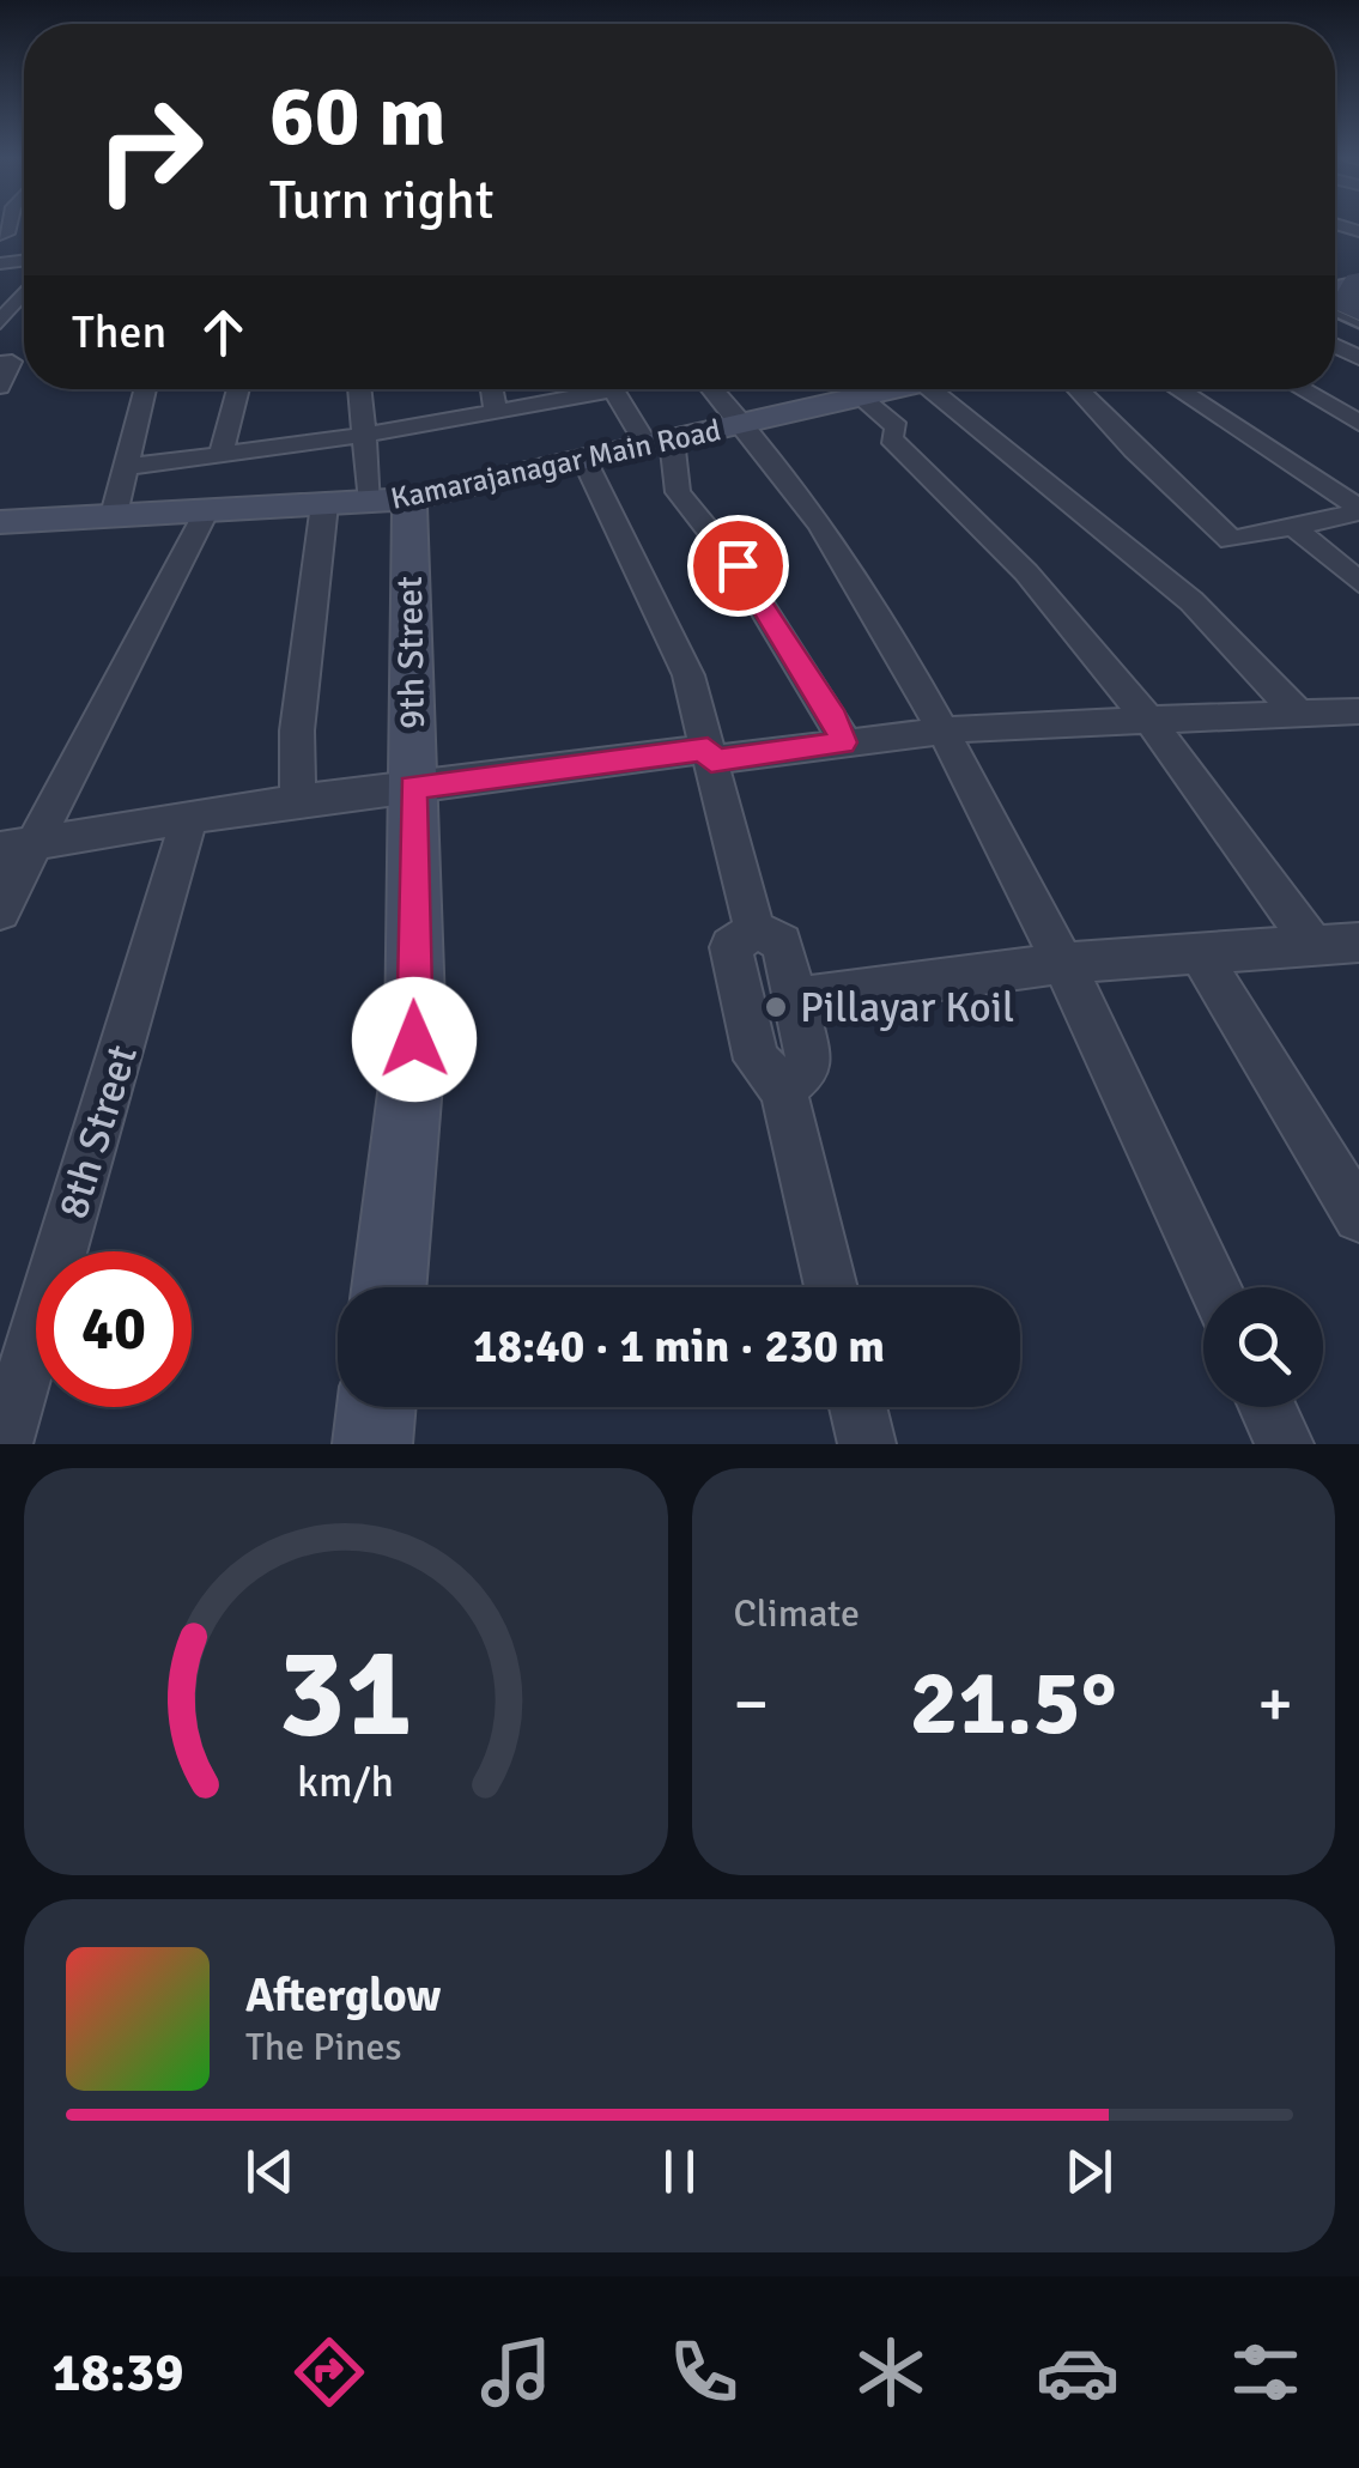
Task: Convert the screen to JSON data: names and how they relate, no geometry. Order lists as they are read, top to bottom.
{
  "streets": {
    "main road": ["Kamarajanagar Main Road", "9th Street"],
    "street": ["8th Street"]
  },
  "crossings": [
    ["Kamarajanagar Main Road", "9th Street"]
  ],
  "places": ["Pillayar Koil"],
  "page": {
    "turn": ["60 m", "Turn right"],
    "then": "Then",
    "limit": "40",
    "trip": "18:40 · 1 min · 230 m",
    "tile": "Climate",
    "heat": ["−", "21.5°", "+"],
    "song": ["Afterglow", "The Pines"],
    "tabs": "18:39",
    "gauge": ["31", "km/h"]
  }
}
